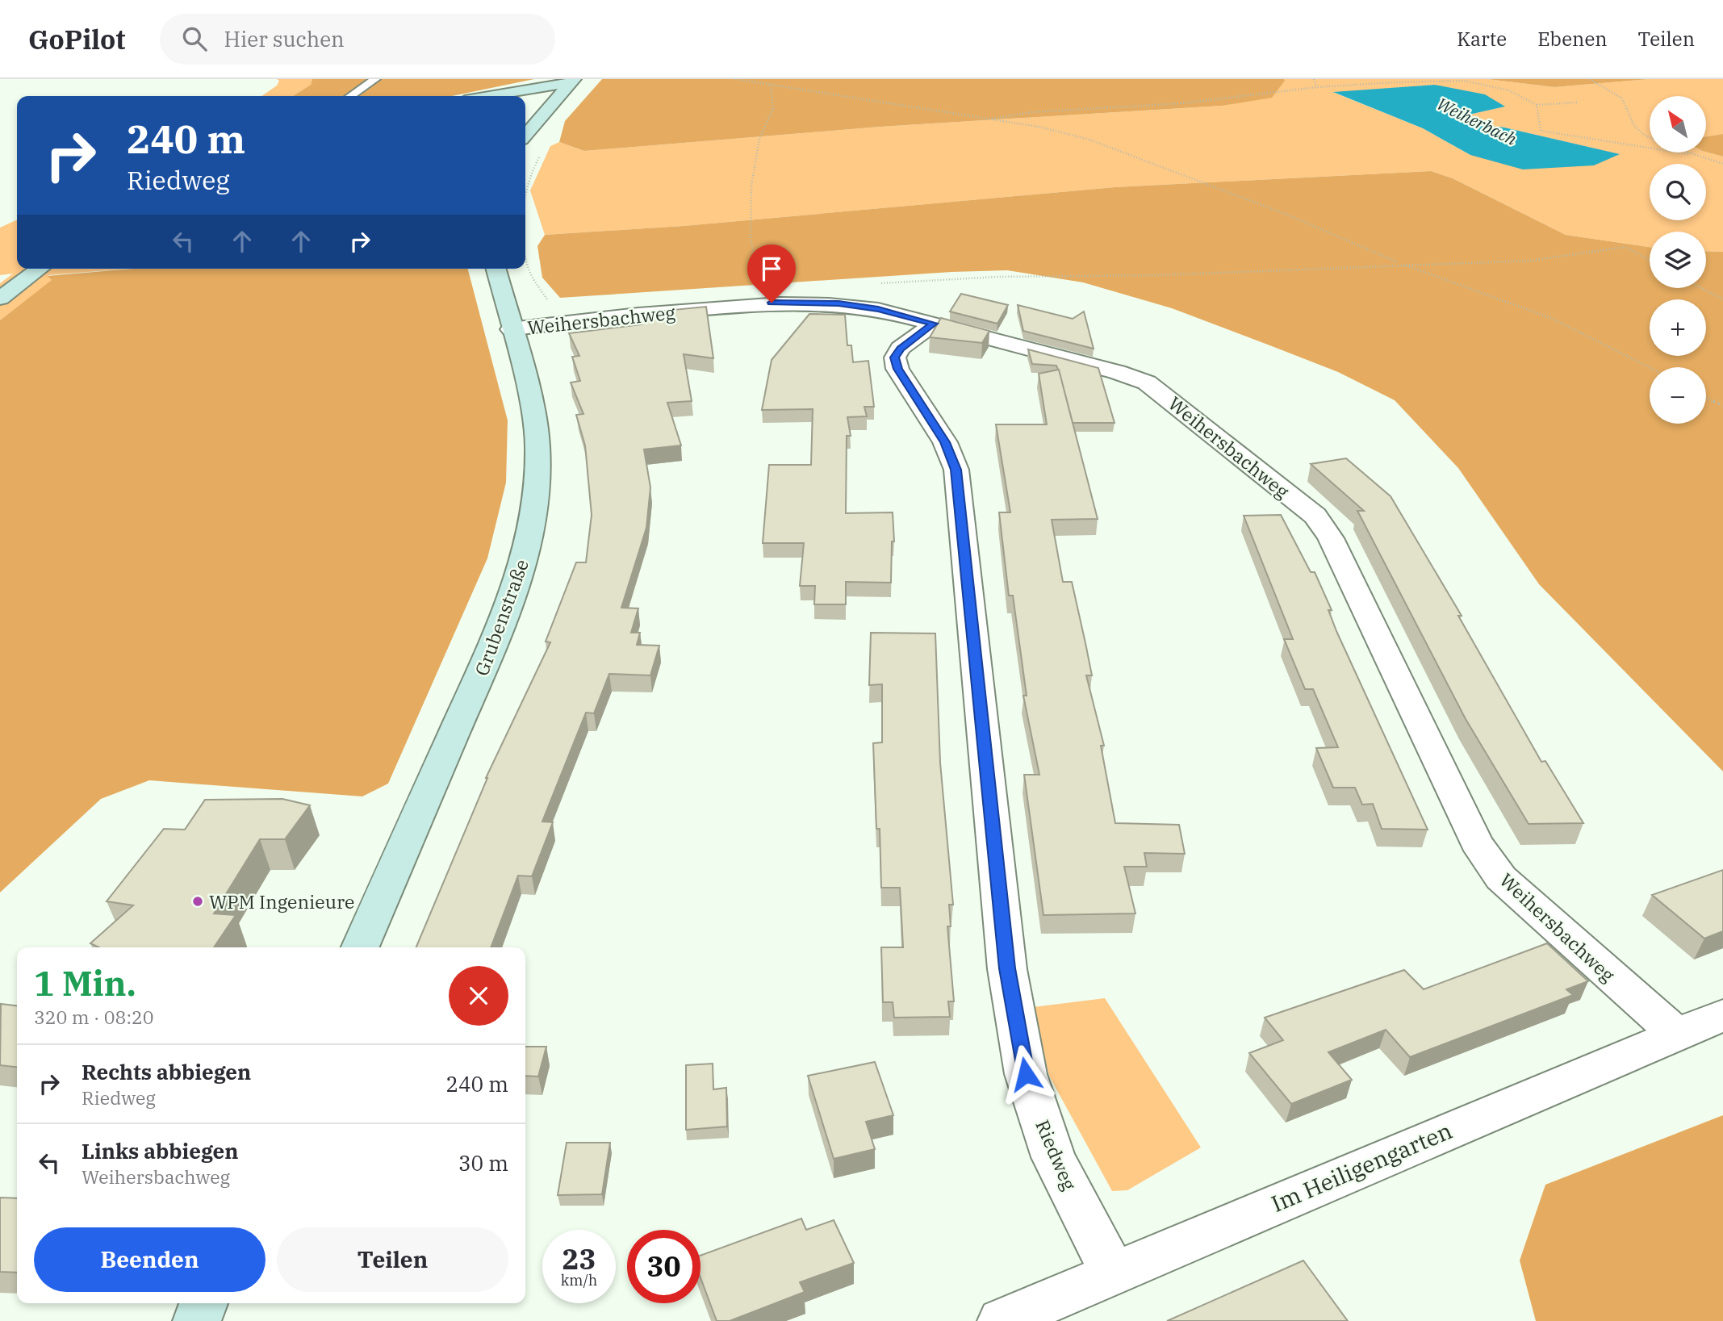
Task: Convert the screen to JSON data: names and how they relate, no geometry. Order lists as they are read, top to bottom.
{
  "streets": {
    "street": [
      "Weihersbachweg",
      "Grubenstraße",
      "Riedweg",
      "Im Heiligengarten"
    ]
  },
  "crossings": [
    ["Weihersbachweg", "Grubenstraße"],
    ["Weihersbachweg", "Riedweg"],
    ["Weihersbachweg", "Im Heiligengarten"],
    ["Riedweg", "Im Heiligengarten"]
  ],
  "water": ["Weiherbach"],
  "places": ["WPM Ingenieure"],
  "north": "top left",
  "page": {
    "header": "GoPilot",
    "search": "Hier suchen",
    "nav": ["Karte", "Ebenen", "Teilen"],
    "map_buttons": ["+", "−"],
    "turn": ["240 m", "Riedweg"],
    "heading": ["1 Min.", "320 m · 08:20"],
    "list": [
      {
        "name": "Rechts abbiegen",
        "note": "Riedweg",
        "value": "240 m"
      },
      {
        "name": "Links abbiegen",
        "note": "Weihersbachweg",
        "value": "30 m"
      }
    ],
    "buttons": ["Beenden", "Teilen"],
    "speed": "23 km/h",
    "limit": "30"
  }
}
